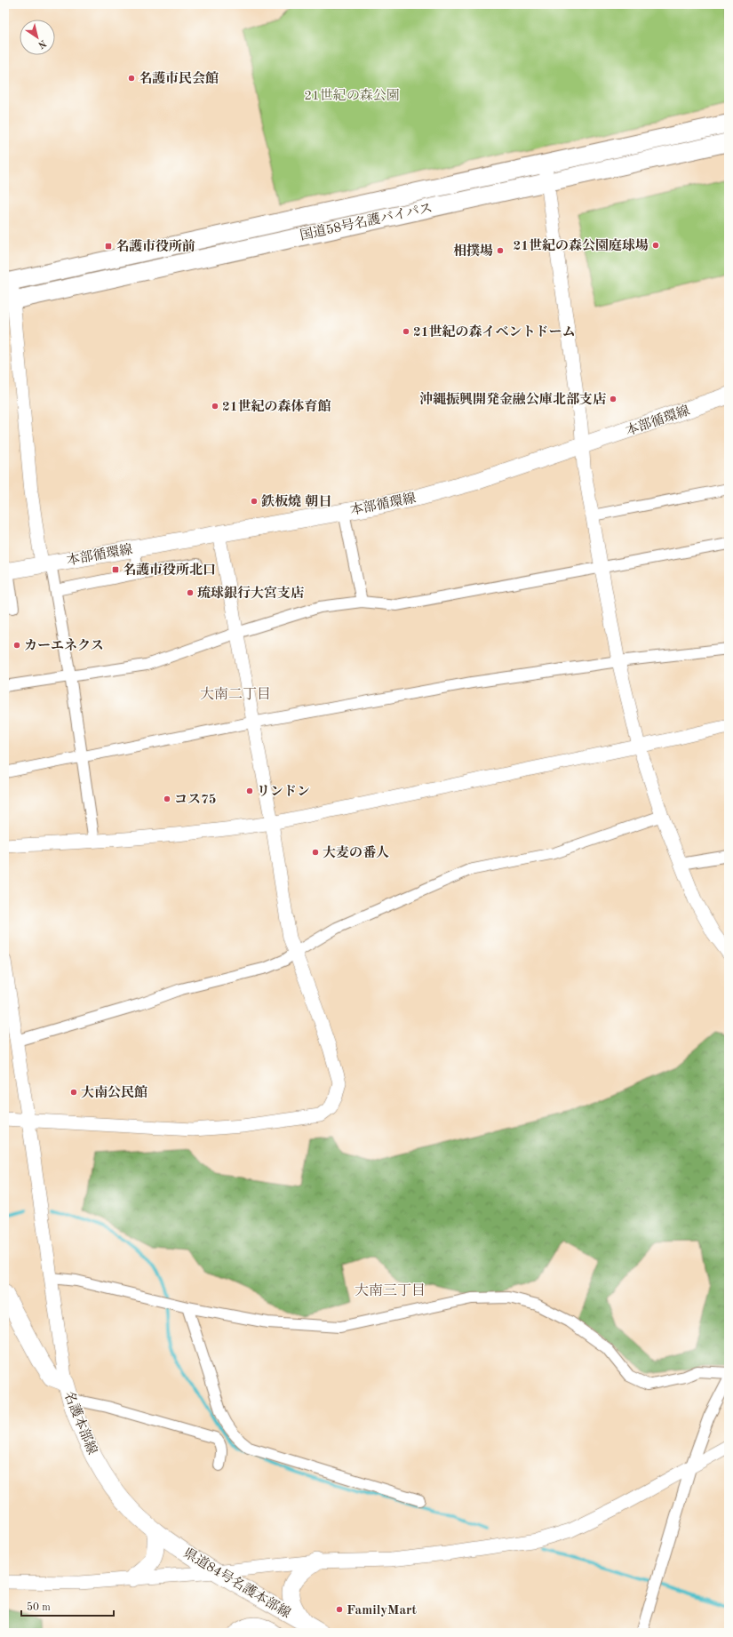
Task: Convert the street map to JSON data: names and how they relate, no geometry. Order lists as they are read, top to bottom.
{
  "streets": {
    "highway": ["国道58号名護バイパス"],
    "main road": ["本部循環線", "名護本部線", "県道84号名護本部線"]
  },
  "crossings": [
    ["名護本部線", "県道84号名護本部線"]
  ],
  "districts": ["大南二丁目", "大南三丁目"],
  "parks": ["21世紀の森公園"],
  "places": {
    "other": [
      "名護市民会館",
      "21世紀の森公園庭球場",
      "相撲場",
      "21世紀の森イベントドーム",
      "沖縄振興開発金融公庫北部支店",
      "21世紀の森体育館",
      "鉄板燒 朝日",
      "琉球銀行大宮支店",
      "カーエネクス",
      "リンドン",
      "コス75",
      "大麦の番人",
      "大南公民館",
      "FamilyMart"
    ],
    "transit": ["名護市役所前", "名護市役所北口"]
  },
  "scale_bar": "50 m",
  "north": "bottom right"
}
